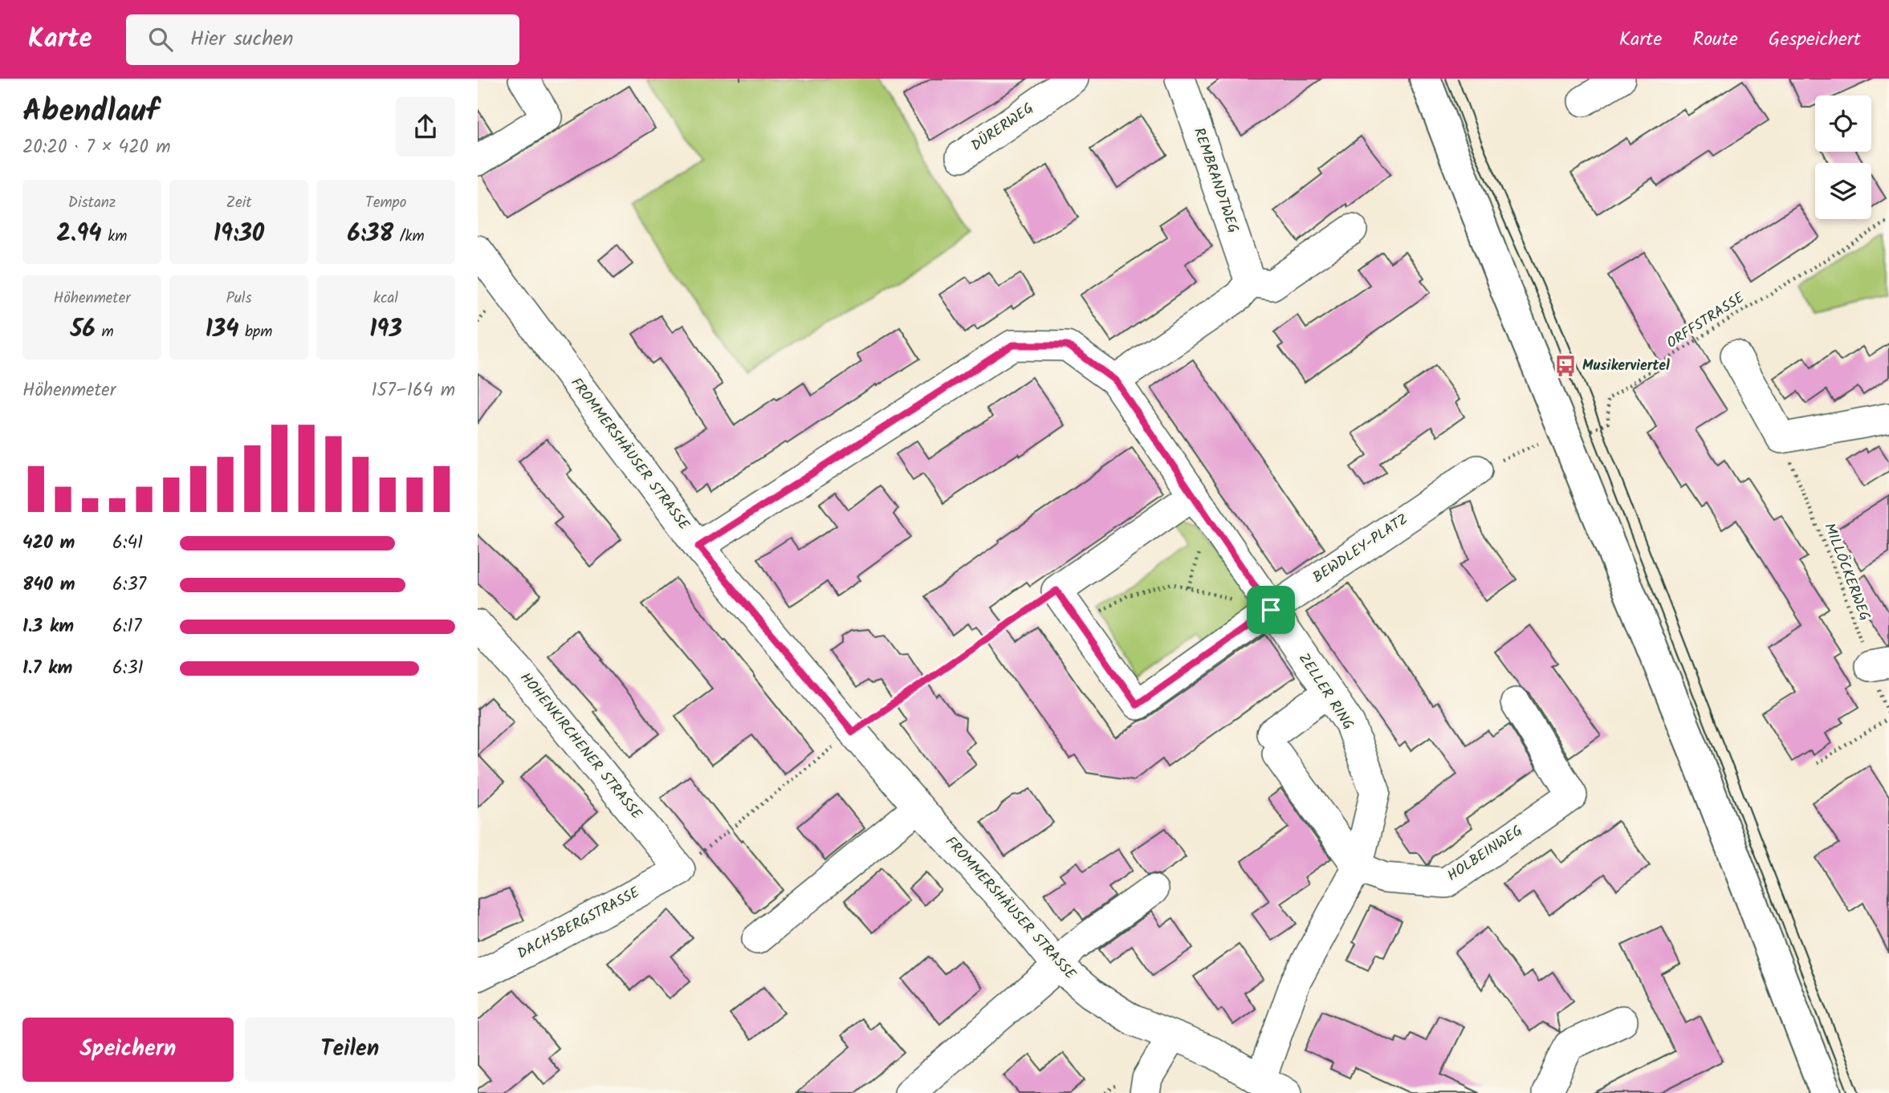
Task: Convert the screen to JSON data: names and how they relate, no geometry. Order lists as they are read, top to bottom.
{
  "streets": {
    "street": [
      "DÜRERWEG",
      "REMBRANDTWEG",
      "FROMMERSHÄUSER STRASSE",
      "BEWDLEY-PLATZ",
      "ZELLER RING",
      "HOHENKIRCHENER STRASSE",
      "HOLBEINWEG",
      "DACHSBERGSTRASSE"
    ],
    "path": ["ORFFSTRASSE", "MILLÖCKERWEG"]
  },
  "crossings": [
    ["FROMMERSHÄUSER STRASSE", "ZELLER RING"],
    ["BEWDLEY-PLATZ", "ZELLER RING"],
    ["ZELLER RING", "HOLBEINWEG"],
    ["HOHENKIRCHENER STRASSE", "DACHSBERGSTRASSE"]
  ],
  "places": {
    "bus stop": ["Musikerviertel"]
  },
  "page": {
    "header": "Karte",
    "search": "Hier suchen",
    "nav": ["Karte", "Route", "Gespeichert"],
    "heading": ["Abendlauf", "20:20 · 7 × 420 m"],
    "stats": [
      ["Distanz", "2.94 km"],
      ["Zeit", "19:30"],
      ["Tempo", "6:38 /km"],
      ["Höhenmeter", "56 m"],
      ["Puls", "134 bpm"],
      ["kcal", "193"]
    ],
    "chart": ["Höhenmeter", "157–164 m"],
    "list": [
      {
        "name": "420 m",
        "note": "6:41"
      },
      {
        "name": "840 m",
        "note": "6:37"
      },
      {
        "name": "1.3 km",
        "note": "6:17"
      },
      {
        "name": "1.7 km",
        "note": "6:31"
      }
    ],
    "buttons": ["Speichern", "Teilen"]
  }
}
